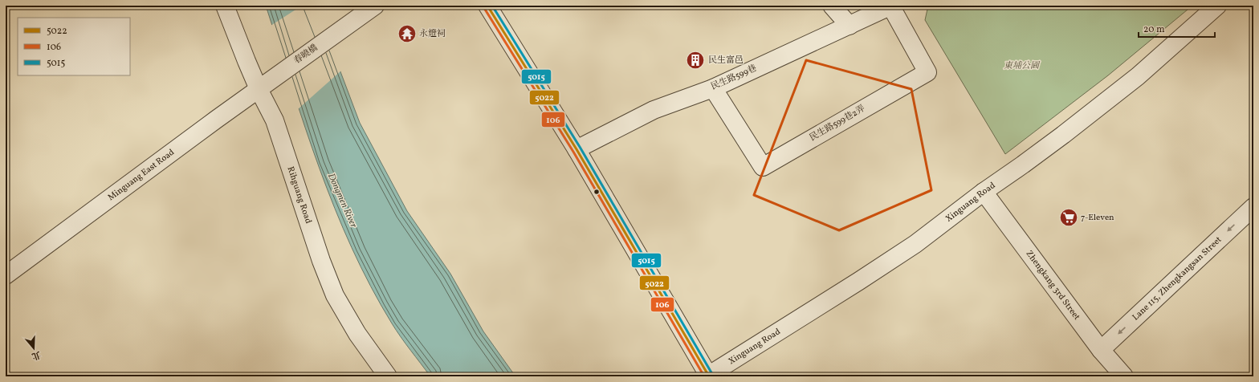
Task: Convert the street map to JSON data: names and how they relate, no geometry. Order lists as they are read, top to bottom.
{
  "streets": {
    "street": [
      "春曉橋",
      "民生路599巷",
      "民生路599巷2弄",
      "Minguang East Road",
      "Rihguang Road",
      "Xinguang Road",
      "Lane 115, Zhengkangsan Street",
      "Zhengkang 3rd Street"
    ]
  },
  "crossings": [
    ["春曉橋", "Minguang East Road"],
    ["民生路599巷", "民生路599巷2弄"],
    ["Minguang East Road", "Rihguang Road"],
    ["Xinguang Road", "Zhengkang 3rd Street"],
    ["Lane 115, Zhengkangsan Street", "Zhengkang 3rd Street"]
  ],
  "one_way": ["Lane 115, Zhengkangsan Street"],
  "water": ["Dongmen River"],
  "parks": ["東埔公園"],
  "places": {
    "temple": ["永燈祠"],
    "building": ["民生富邑"],
    "supermarket": ["7-Eleven"]
  },
  "lines": ["transit line 5022", "transit line 5015", "transit line 106"],
  "legend": ["5022", "106", "5015"],
  "scale_bar": "20 m",
  "north": "bottom"
}
